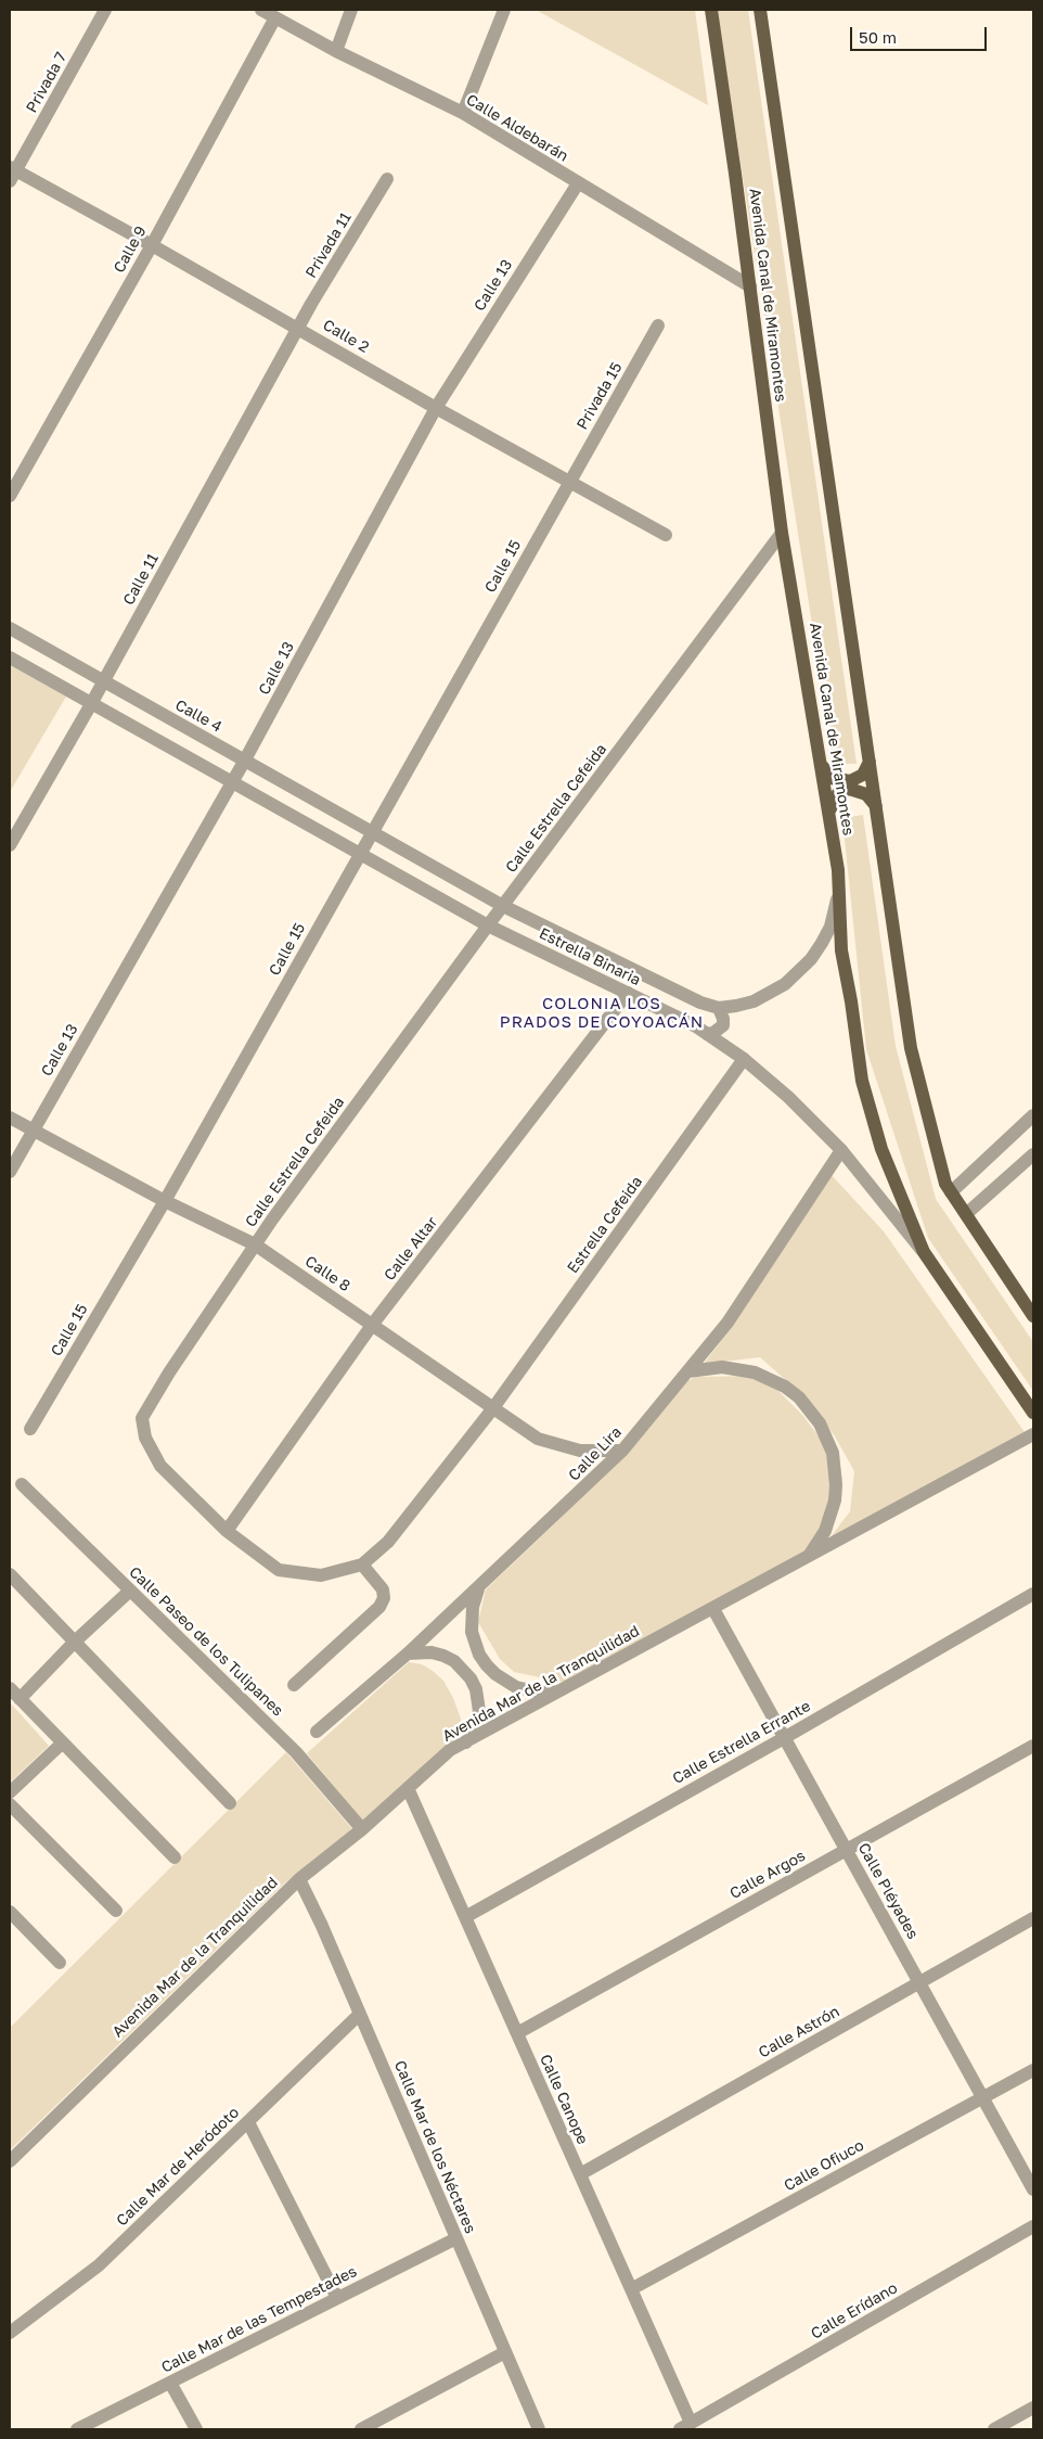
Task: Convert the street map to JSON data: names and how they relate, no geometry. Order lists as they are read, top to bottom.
{
  "streets": {
    "main road": ["Avenida Canal de Miramontes"],
    "street": [
      "Privada 7",
      "Calle Aldebarán",
      "Privada 11",
      "Calle 9",
      "Calle 13",
      "Calle 2",
      "Privada 15",
      "Calle 15",
      "Calle 11",
      "Calle 4",
      "Calle Estrella Cefeida",
      "Estrella Binaria",
      "Estrella Cefeida",
      "Calle Altar",
      "Calle 8",
      "Calle Lira",
      "Calle Paseo de los Tulipanes",
      "Avenida Mar de la Tranquilidad",
      "Calle Estrella Errante",
      "Calle Argos",
      "Calle Pléyades",
      "Calle Astrón",
      "Calle Canope",
      "Calle Mar de los Néctares",
      "Calle Ofiuco",
      "Calle Mar de Heródoto",
      "Calle Erídano",
      "Calle Mar de las Tempestades"
    ]
  },
  "crossings": [
    ["Privada 7", "Calle 2"],
    ["Calle Aldebarán", "Calle 9"],
    ["Calle Aldebarán", "Calle 13"],
    ["Calle Aldebarán", "Avenida Canal de Miramontes"],
    ["Privada 11", "Calle 2"],
    ["Privada 11", "Calle 11"],
    ["Calle 9", "Calle 2"],
    ["Calle 13", "Calle 2"],
    ["Calle 13", "Calle 4"],
    ["Calle 13", "Calle 8"],
    ["Avenida Canal de Miramontes", "Calle Estrella Cefeida"],
    ["Avenida Canal de Miramontes", "Estrella Binaria"],
    ["Calle 2", "Privada 15"],
    ["Calle 2", "Calle 15"],
    ["Calle 2", "Calle 11"],
    ["Privada 15", "Calle 15"],
    ["Calle 15", "Calle 4"],
    ["Calle 15", "Estrella Binaria"],
    ["Calle 15", "Calle 8"],
    ["Calle 11", "Calle 4"],
    ["Calle 4", "Estrella Binaria"],
    ["Calle Estrella Cefeida", "Estrella Binaria"],
    ["Calle Estrella Cefeida", "Estrella Cefeida"],
    ["Calle Estrella Cefeida", "Calle Altar"],
    ["Calle Estrella Cefeida", "Calle 8"],
    ["Estrella Binaria", "Estrella Cefeida"],
    ["Estrella Binaria", "Calle Altar"],
    ["Estrella Binaria", "Calle Lira"],
    ["Estrella Cefeida", "Calle 8"],
    ["Calle Altar", "Calle 8"],
    ["Calle 8", "Calle Lira"],
    ["Calle Paseo de los Tulipanes", "Avenida Mar de la Tranquilidad"],
    ["Avenida Mar de la Tranquilidad", "Calle Pléyades"],
    ["Avenida Mar de la Tranquilidad", "Calle Canope"],
    ["Avenida Mar de la Tranquilidad", "Calle Mar de los Néctares"],
    ["Calle Estrella Errante", "Calle Pléyades"],
    ["Calle Estrella Errante", "Calle Canope"],
    ["Calle Argos", "Calle Pléyades"],
    ["Calle Argos", "Calle Canope"],
    ["Calle Pléyades", "Calle Astrón"],
    ["Calle Pléyades", "Calle Ofiuco"],
    ["Calle Astrón", "Calle Canope"],
    ["Calle Canope", "Calle Ofiuco"],
    ["Calle Canope", "Calle Erídano"],
    ["Calle Mar de los Néctares", "Calle Mar de Heródoto"],
    ["Calle Mar de los Néctares", "Calle Mar de las Tempestades"]
  ],
  "districts": ["COLONIA LOS PRADOS DE COYOACÁN"],
  "scale_bar": "50 m"
}
